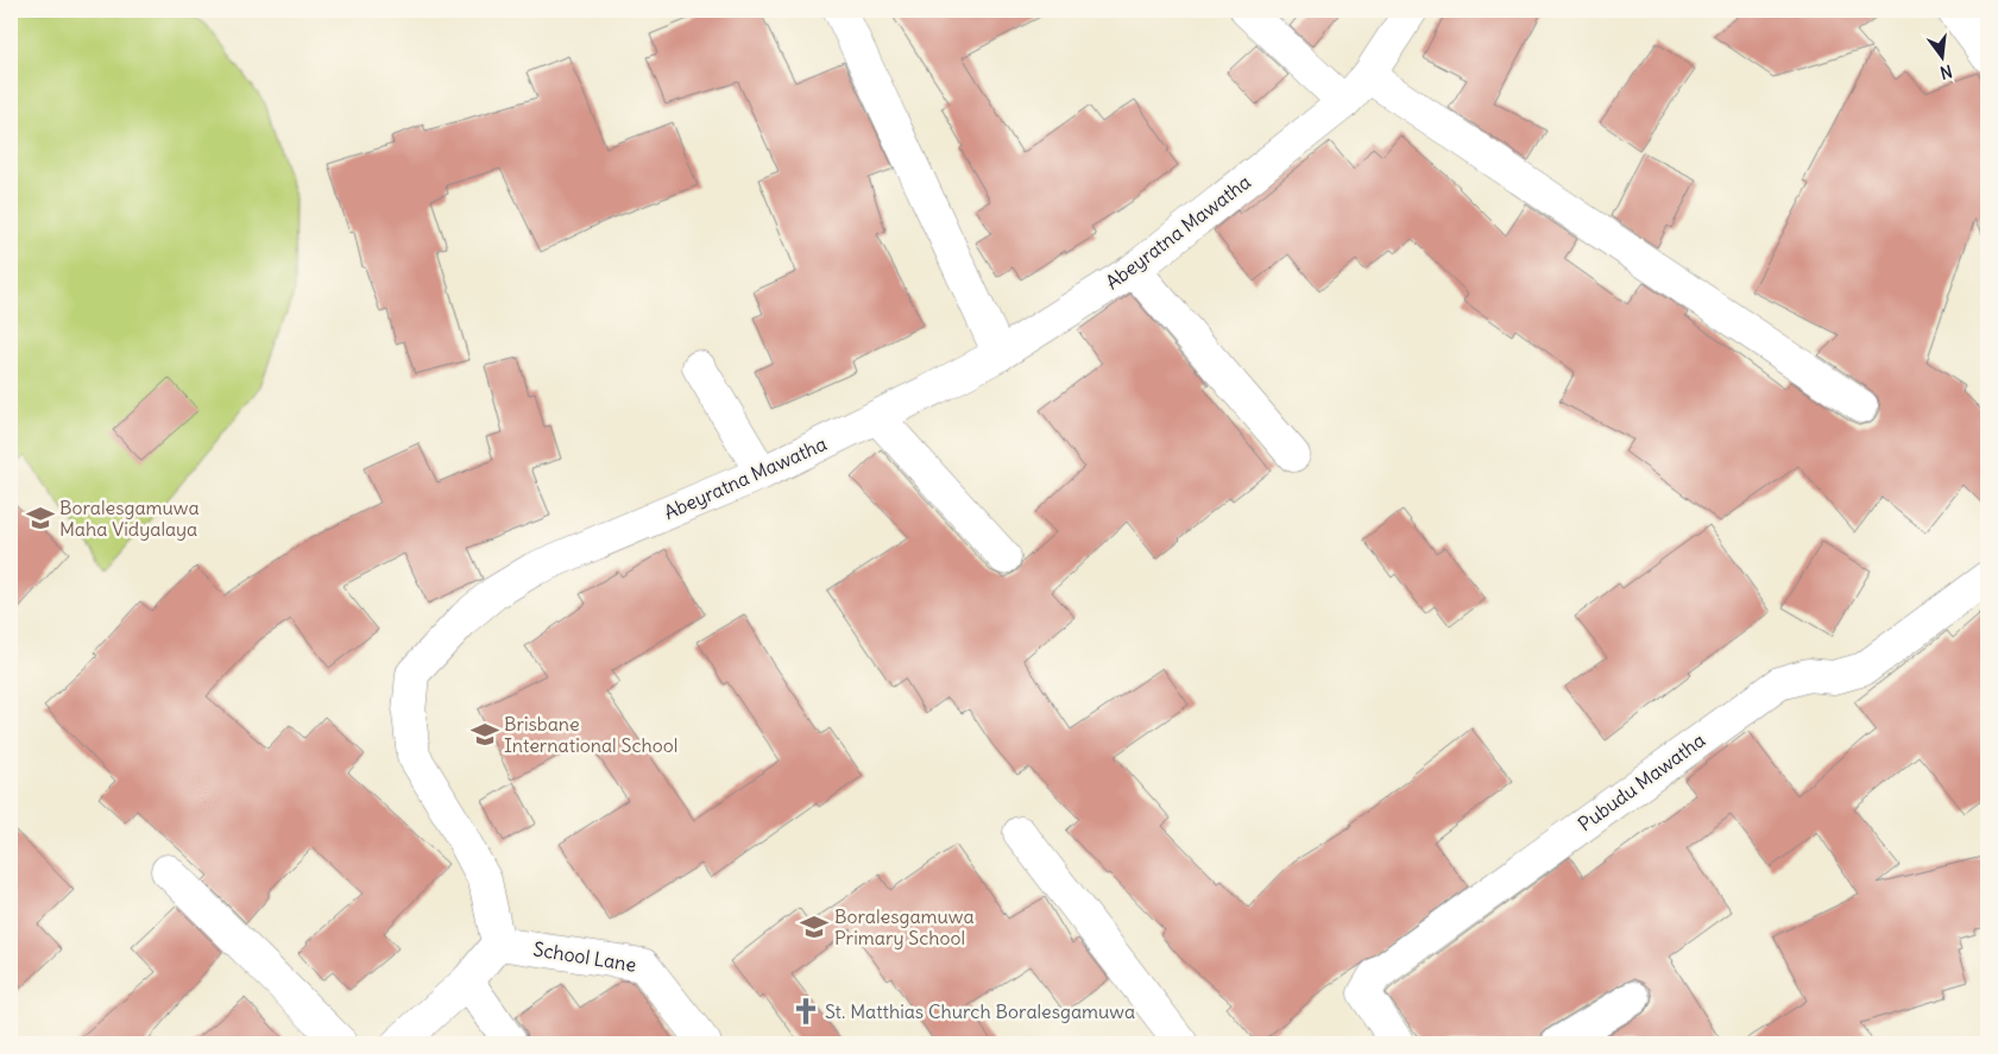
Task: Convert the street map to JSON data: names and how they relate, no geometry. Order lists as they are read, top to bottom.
{
  "streets": {
    "street": ["Abeyratna Mawatha", "Pubudu Mawatha", "School Lane"]
  },
  "crossings": [
    ["Abeyratna Mawatha", "School Lane"]
  ],
  "places": {
    "school or university": ["Boralesgamuwa Maha Vidyalaya", "Brisbane International School", "Boralesgamuwa Primary School"],
    "church": ["St. Matthias Church Boralesgamuwa"]
  },
  "north": "bottom"
}
